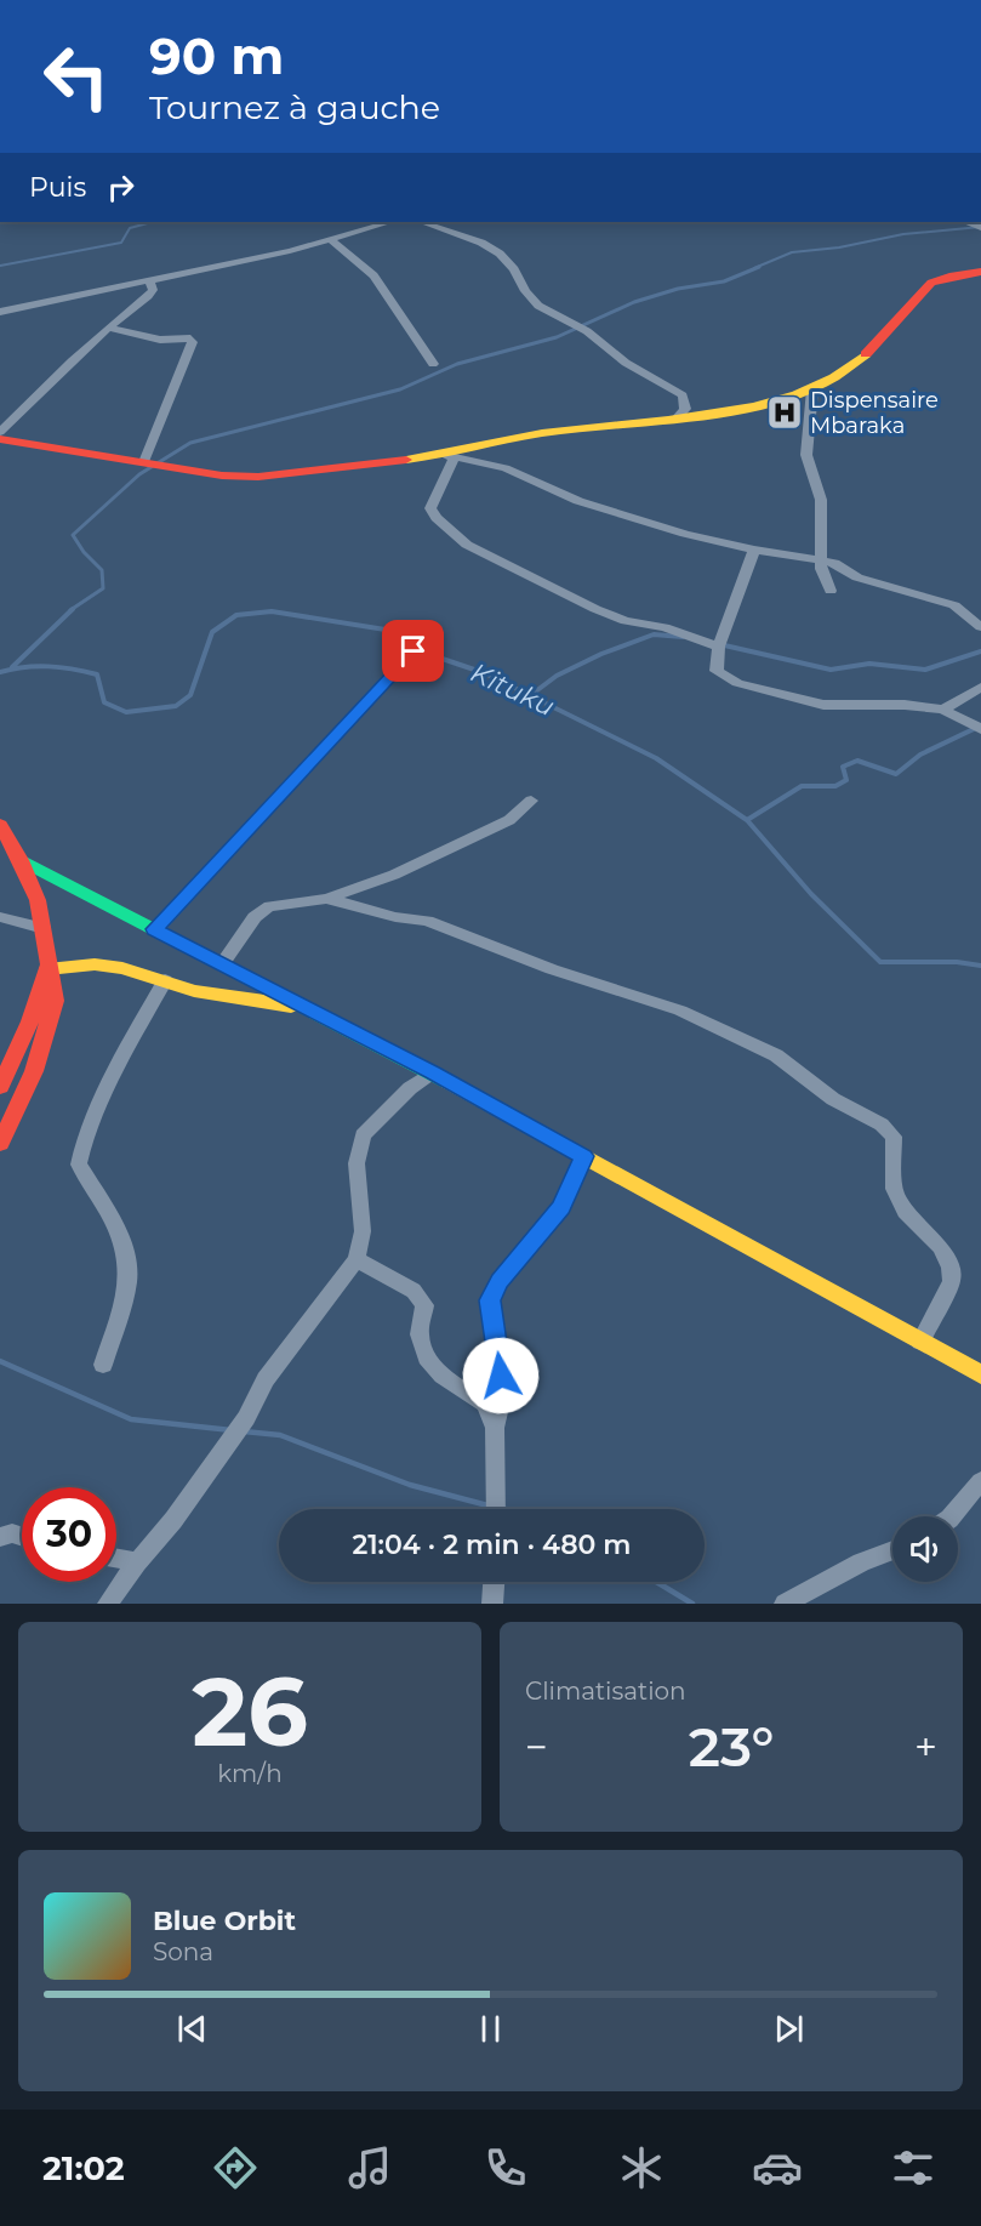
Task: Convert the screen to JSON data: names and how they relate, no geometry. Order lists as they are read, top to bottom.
{
  "water": ["Kituku"],
  "places": {
    "hospital": ["Dispensaire Mbaraka"]
  },
  "page": {
    "turn": ["90 m", "Tournez à gauche"],
    "then": "Puis",
    "limit": "30",
    "trip": "21:04 · 2 min · 480 m",
    "tile": [
      ["26", "km/h"],
      "Climatisation"
    ],
    "heat": ["−", "23°", "+"],
    "song": ["Blue Orbit", "Sona"],
    "tabs": "21:02"
  }
}
